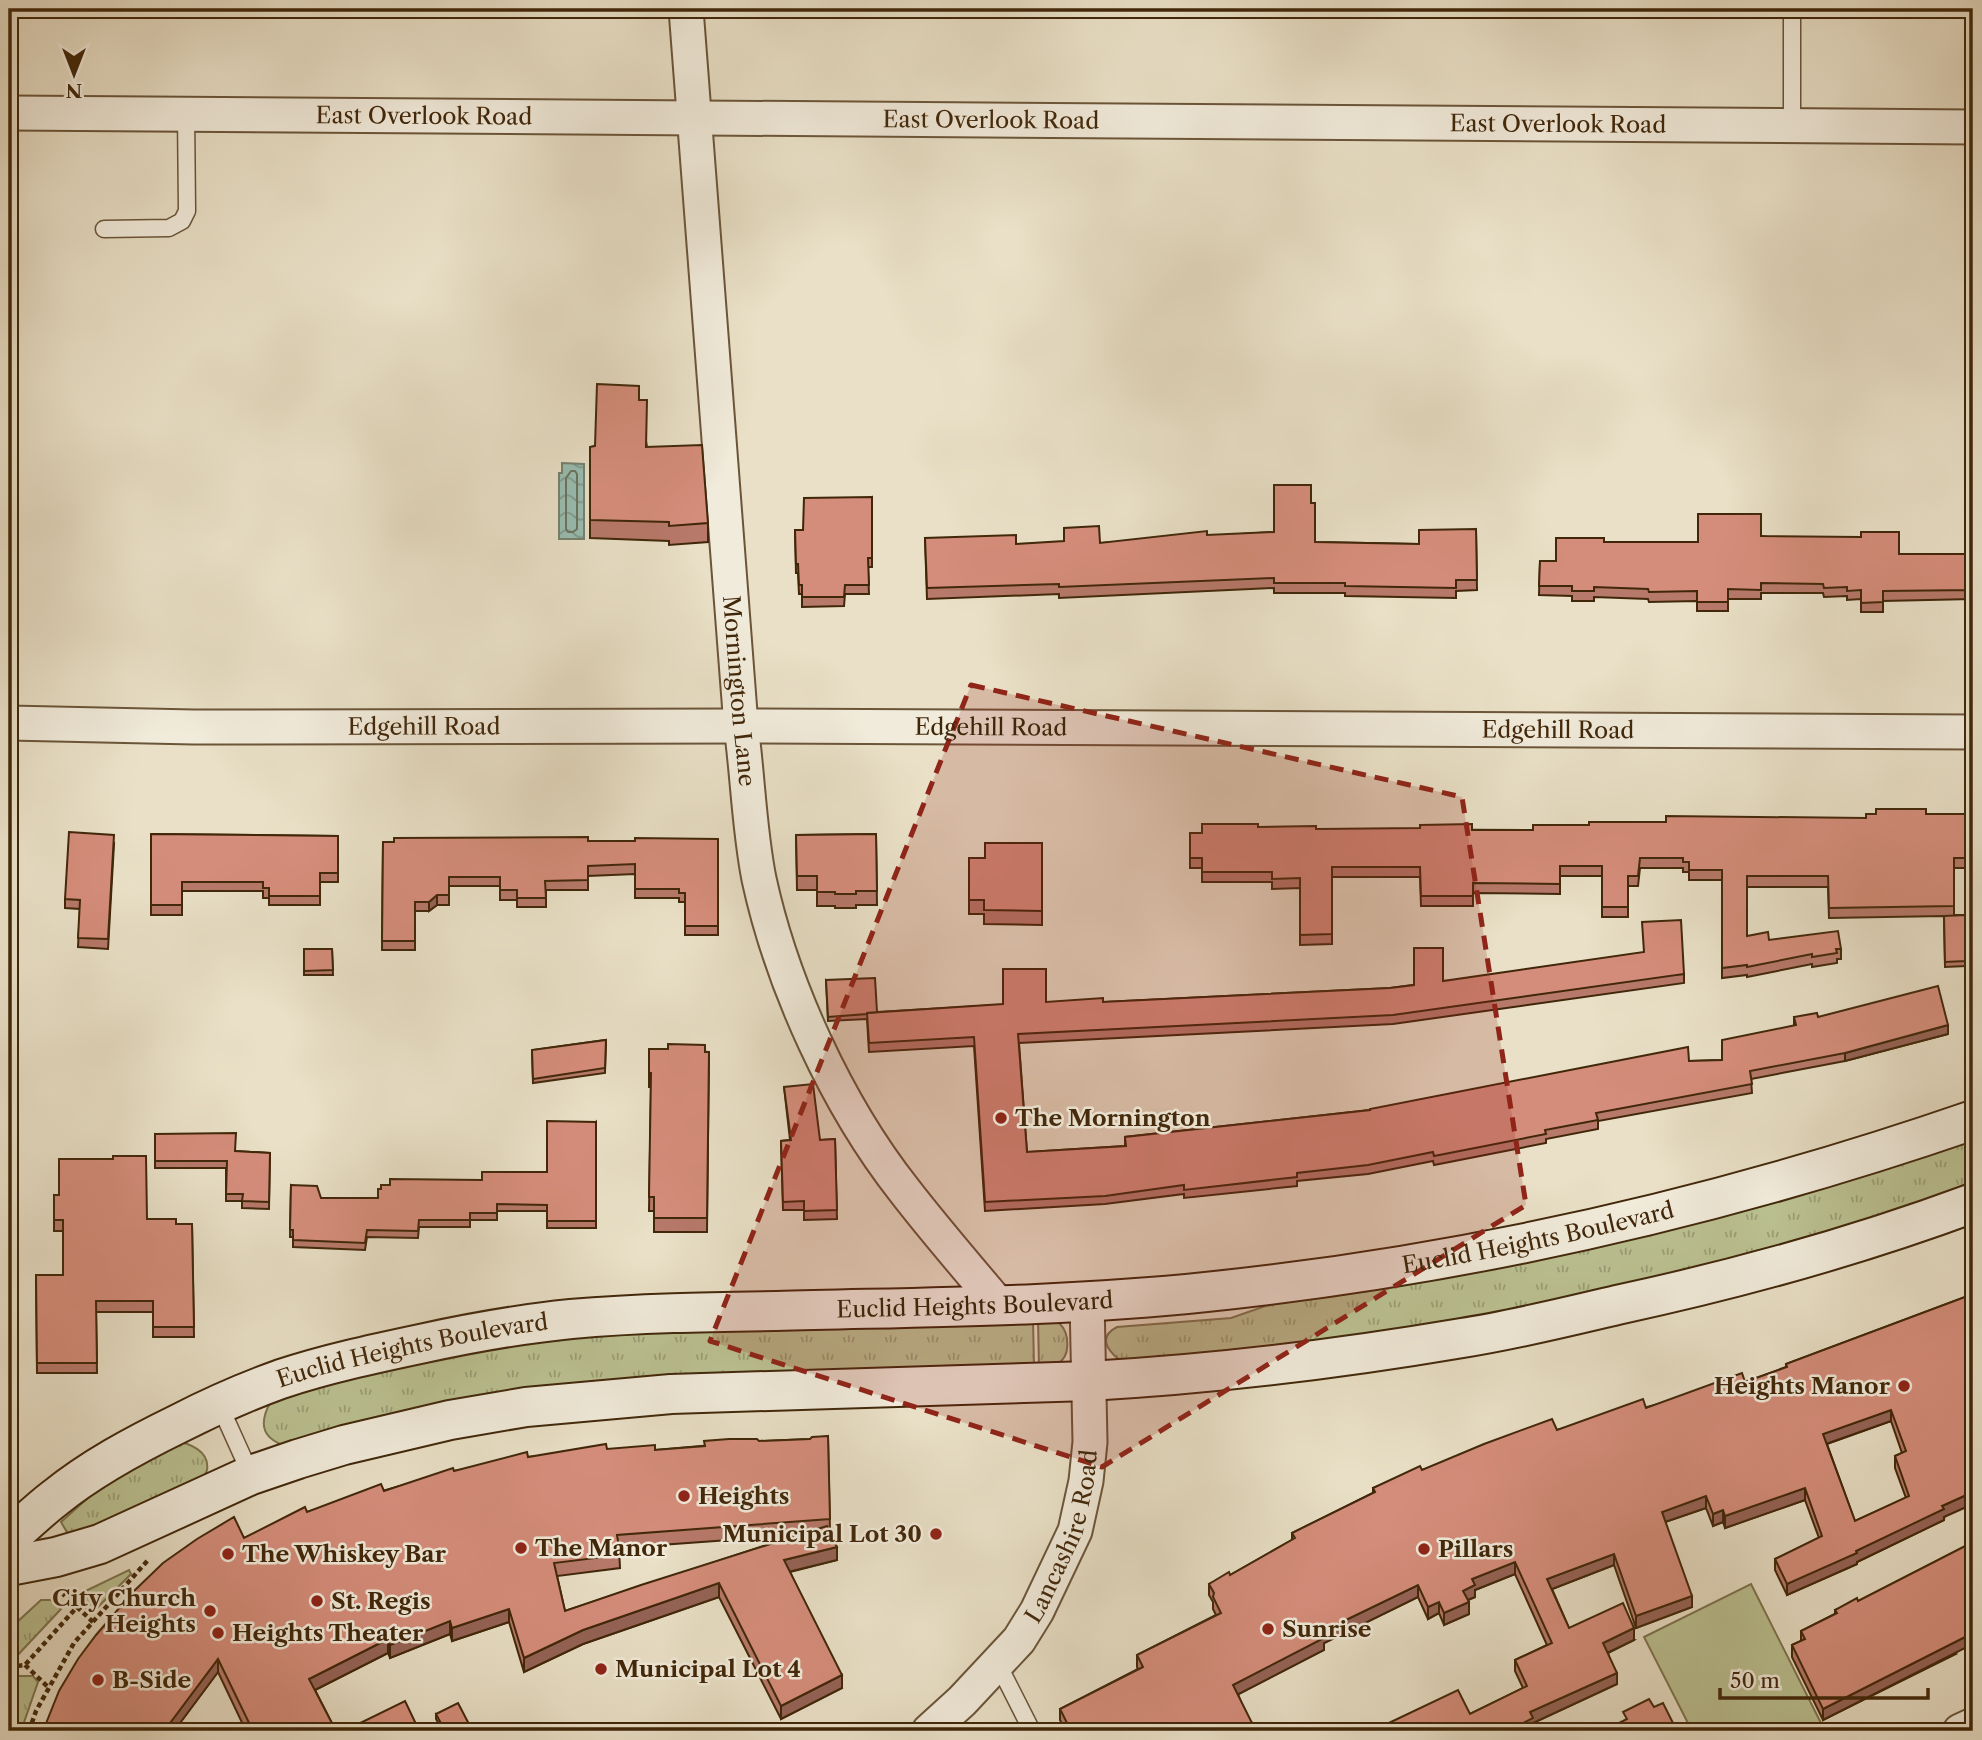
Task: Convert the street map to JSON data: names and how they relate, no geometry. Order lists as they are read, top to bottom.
{
  "streets": {
    "main road": ["Euclid Heights Boulevard"],
    "street": [
      "East Overlook Road",
      "Mornington Lane",
      "Edgehill Road",
      "Lancashire Road"
    ]
  },
  "crossings": [
    ["East Overlook Road", "Mornington Lane"],
    ["Mornington Lane", "Edgehill Road"],
    ["Mornington Lane", "Euclid Heights Boulevard"],
    ["Euclid Heights Boulevard", "Lancashire Road"]
  ],
  "places": [
    "The Mornington",
    "Heights Manor",
    "Heights",
    "Municipal Lot 30",
    "The Manor",
    "Pillars",
    "The Whiskey Bar",
    "St. Regis",
    "City Church Heights",
    "Sunrise",
    "Heights Theater",
    "Municipal Lot 4",
    "B-Side"
  ],
  "scale_bar": "50 m",
  "north": "bottom"
}
